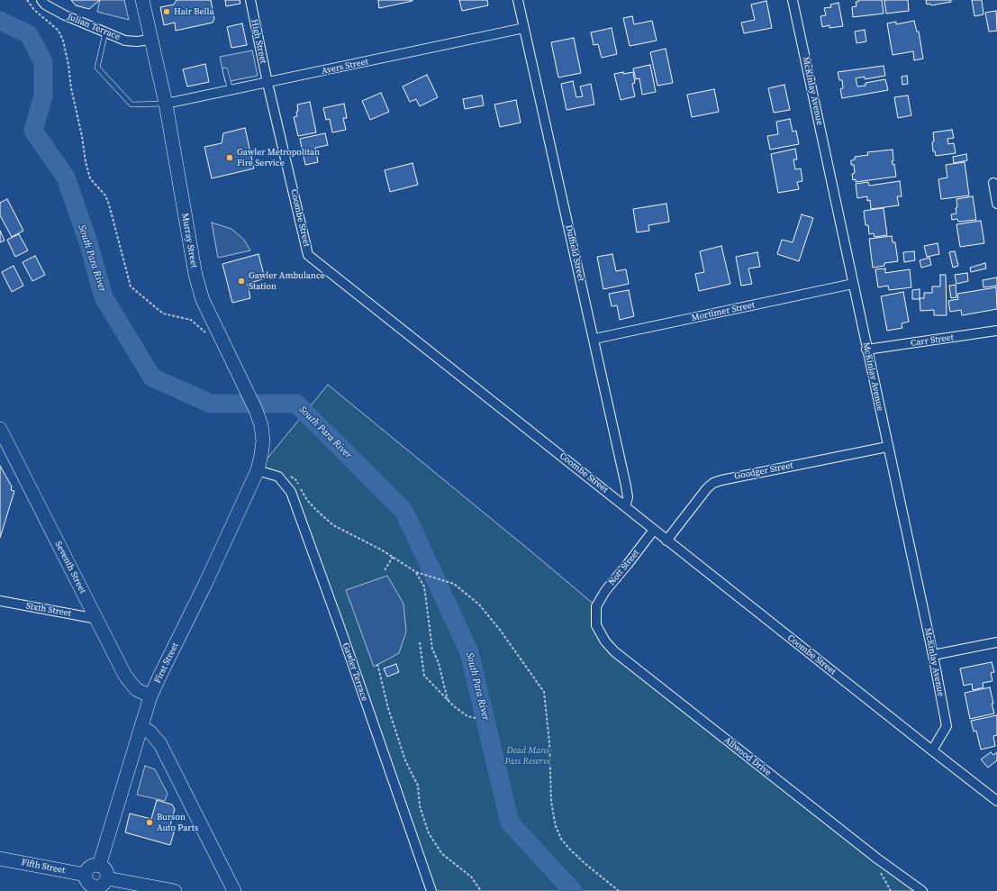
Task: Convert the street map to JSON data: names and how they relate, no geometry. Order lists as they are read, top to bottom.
{
  "streets": {
    "street": [
      "Julian Terrace",
      "High Street",
      "Ayers Street",
      "McKinlay Avenue",
      "Coombe Street",
      "Murray Street",
      "Duffield Street",
      "Mortimer Street",
      "Carr Street",
      "Goodger Street",
      "Seventh Street",
      "Nott Street",
      "Sixth Street",
      "First Street",
      "Gawler Terrace",
      "Allwood Drive",
      "Fifth Street"
    ]
  },
  "crossings": [
    ["Julian Terrace", "Murray Street"],
    ["High Street", "Ayers Street"],
    ["High Street", "Coombe Street"],
    ["Ayers Street", "Coombe Street"],
    ["Ayers Street", "Murray Street"],
    ["Ayers Street", "Duffield Street"],
    ["McKinlay Avenue", "Coombe Street"],
    ["McKinlay Avenue", "Mortimer Street"],
    ["McKinlay Avenue", "Carr Street"],
    ["McKinlay Avenue", "Goodger Street"],
    ["Coombe Street", "Duffield Street"],
    ["Coombe Street", "Goodger Street"],
    ["Coombe Street", "Nott Street"],
    ["Murray Street", "First Street"],
    ["Murray Street", "Gawler Terrace"],
    ["Duffield Street", "Mortimer Street"],
    ["Seventh Street", "Sixth Street"],
    ["Seventh Street", "First Street"],
    ["Nott Street", "Allwood Drive"],
    ["First Street", "Gawler Terrace"],
    ["First Street", "Fifth Street"]
  ],
  "water": ["South Para River"],
  "parks": ["Dead Mans Pass Reserve"],
  "places": [
    "Hair Bella",
    "Gawler Metropolitan Fire Service",
    "Gawler Ambulance Station",
    "Burson Auto Parts"
  ]
}
